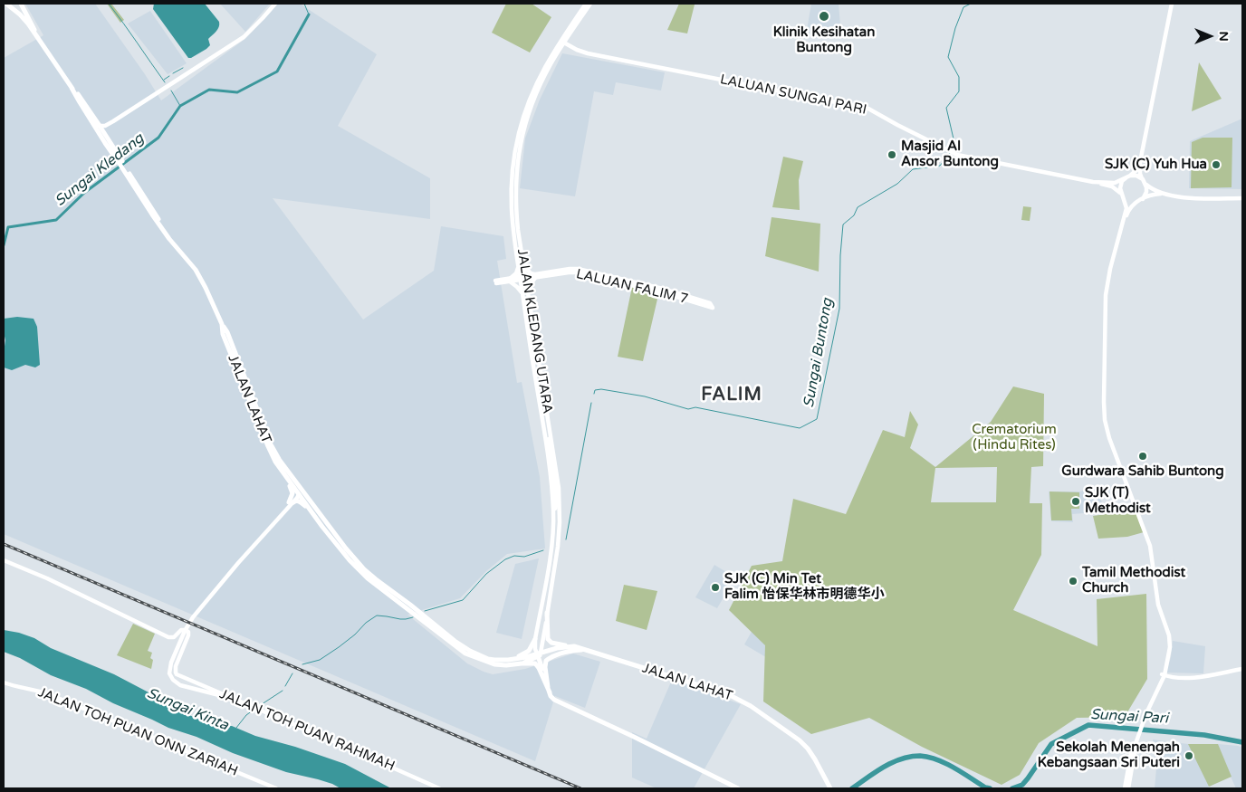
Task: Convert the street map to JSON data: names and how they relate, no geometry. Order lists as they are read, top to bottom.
{
  "streets": {
    "main road": [
      "LALUAN SUNGAI PARI",
      "LALUAN FALIM 7",
      "JALAN KLEDANG UTARA",
      "JALAN LAHAT",
      "JALAN TOH PUAN RAHMAH",
      "JALAN TOH PUAN ONN ZARIAH"
    ]
  },
  "crossings": [
    ["LALUAN SUNGAI PARI", "JALAN KLEDANG UTARA"],
    ["LALUAN FALIM 7", "JALAN KLEDANG UTARA"],
    ["JALAN KLEDANG UTARA", "JALAN LAHAT"]
  ],
  "districts": ["FALIM"],
  "water": [
    "Sungai Kledang",
    "Sungai Buntong",
    "Sungai Kinta",
    "Sungai Pari"
  ],
  "parks": ["Crematorium (Hindu Rites)"],
  "places": [
    "Klinik Kesihatan Buntong",
    "Masjid Al Ansor Buntong",
    "SJK (C) Yuh Hua",
    "Gurdwara Sahib Buntong",
    "SJK (T) Methodist",
    "Tamil Methodist Church",
    "SJK (C) Min Tet Falim 怡保华林市明德华小",
    "Sekolah Menengah Kebangsaan Sri Puteri"
  ],
  "north": "right"
}
